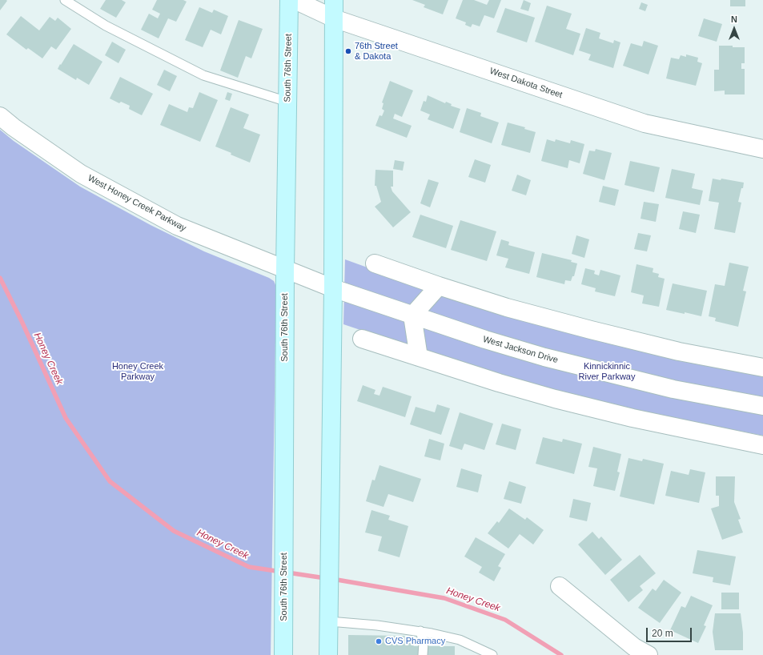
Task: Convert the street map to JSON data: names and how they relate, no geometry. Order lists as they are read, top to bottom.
{
  "streets": {
    "main road": ["South 76th Street"],
    "street": ["West Dakota Street", "West Honey Creek Parkway", "West Jackson Drive"]
  },
  "crossings": [
    ["South 76th Street", "West Honey Creek Parkway"],
    ["South 76th Street", "West Jackson Drive"],
    ["West Honey Creek Parkway", "West Jackson Drive"]
  ],
  "water": ["Honey Creek"],
  "parks": ["Honey Creek Parkway", "Kinnickinnic River Parkway"],
  "places": ["76th Street & Dakota", "CVS Pharmacy"],
  "scale_bar": "20 m",
  "north": "top"
}
